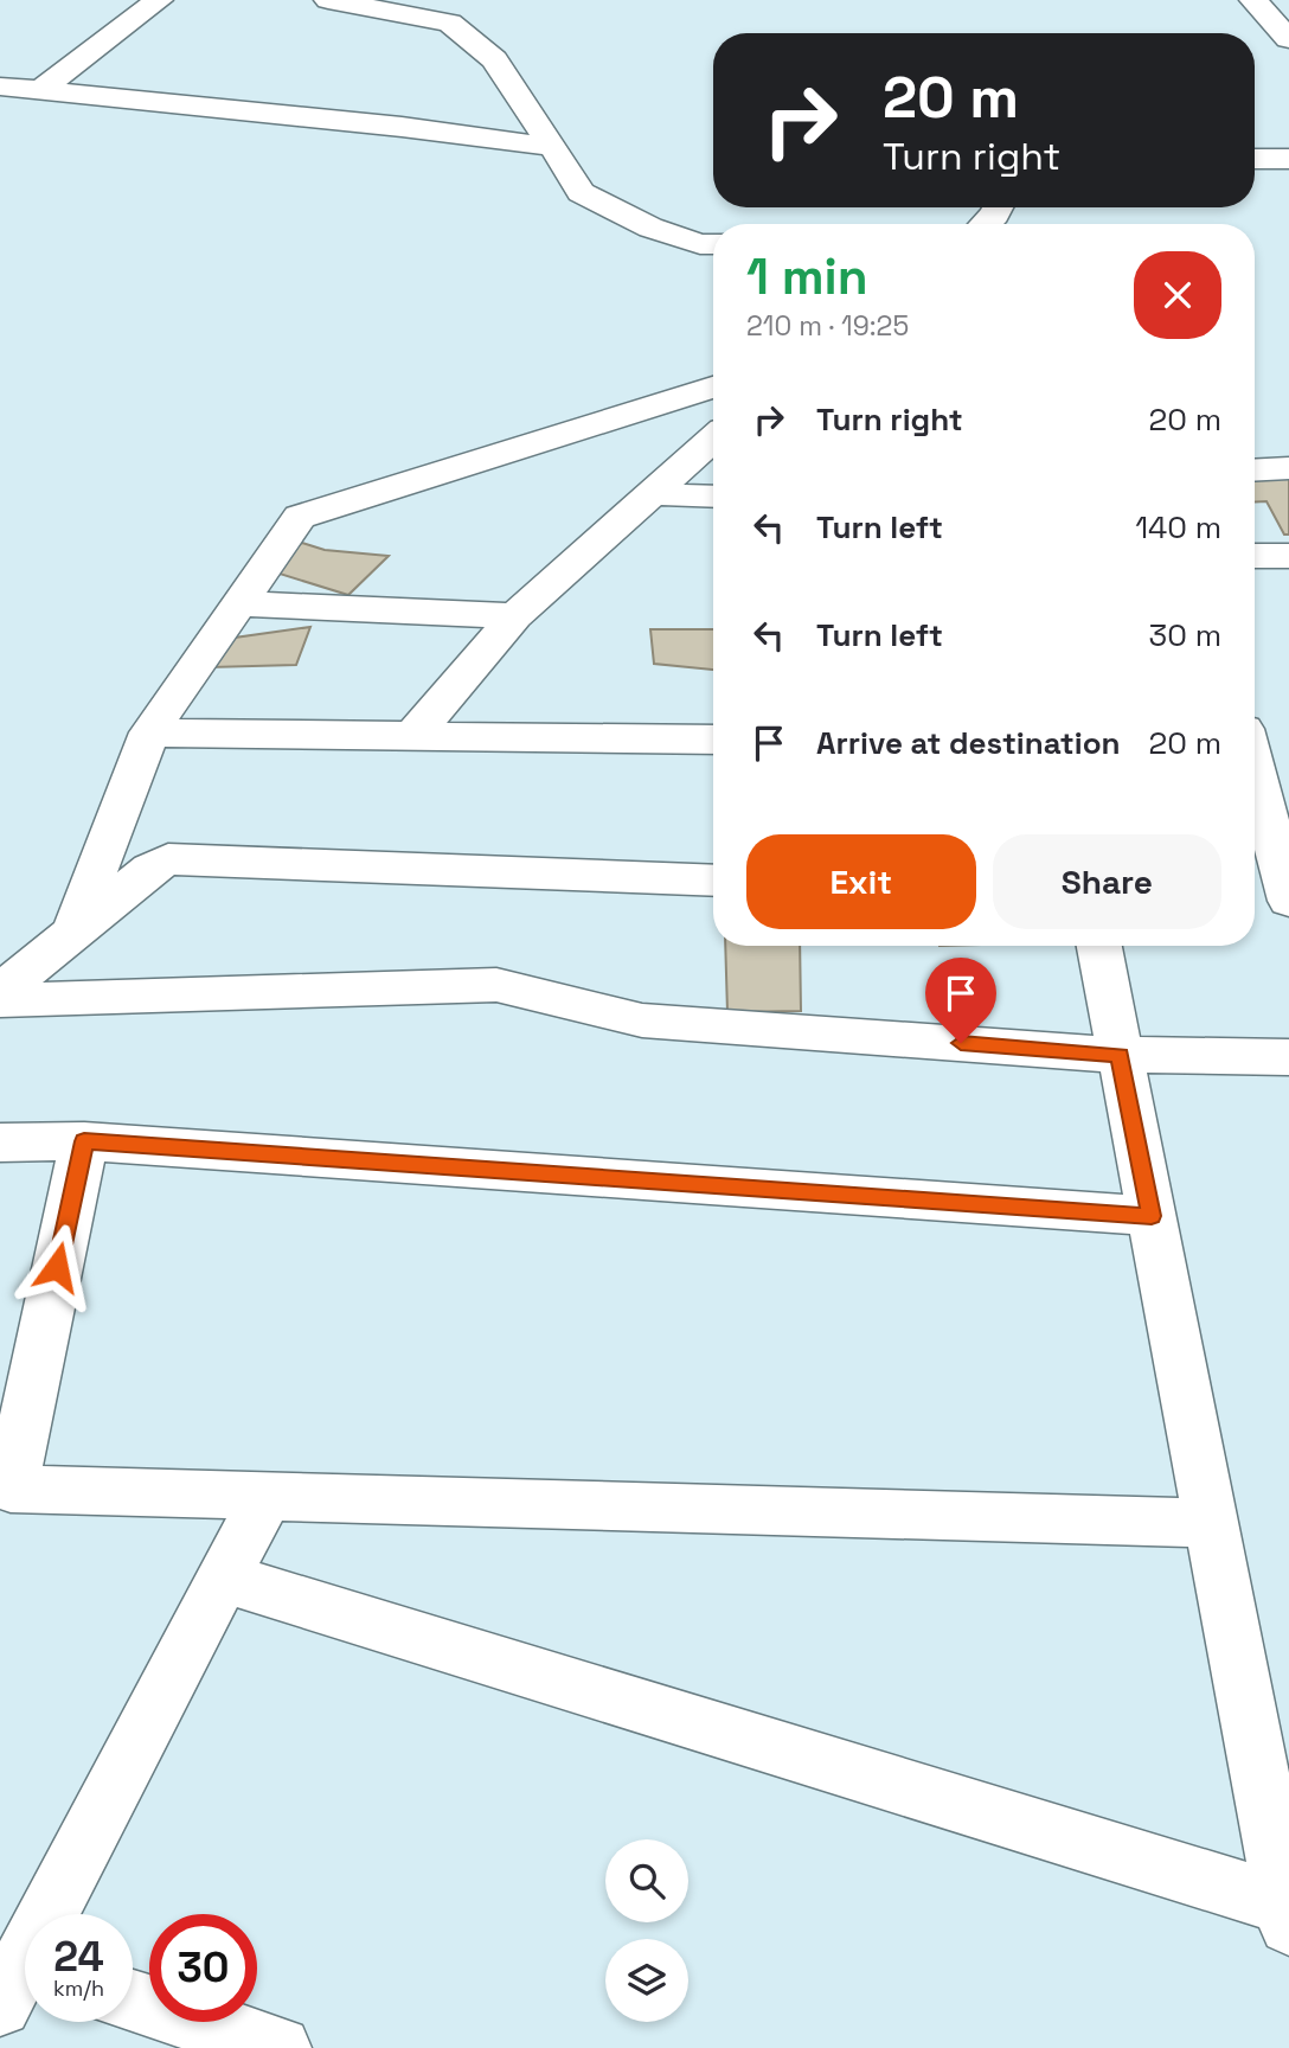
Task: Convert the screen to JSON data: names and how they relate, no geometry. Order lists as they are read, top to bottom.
{
  "page": {
    "turn": ["20 m", "Turn right"],
    "heading": ["1 min", "210 m · 19:25"],
    "list": [
      {
        "name": "Turn right",
        "value": "20 m"
      },
      {
        "name": "Turn left",
        "value": "140 m"
      },
      {
        "name": "Turn left",
        "value": "30 m"
      },
      {
        "name": "Arrive at destination",
        "value": "20 m"
      }
    ],
    "buttons": ["Exit", "Share"],
    "speed": "24 km/h",
    "limit": "30"
  }
}
